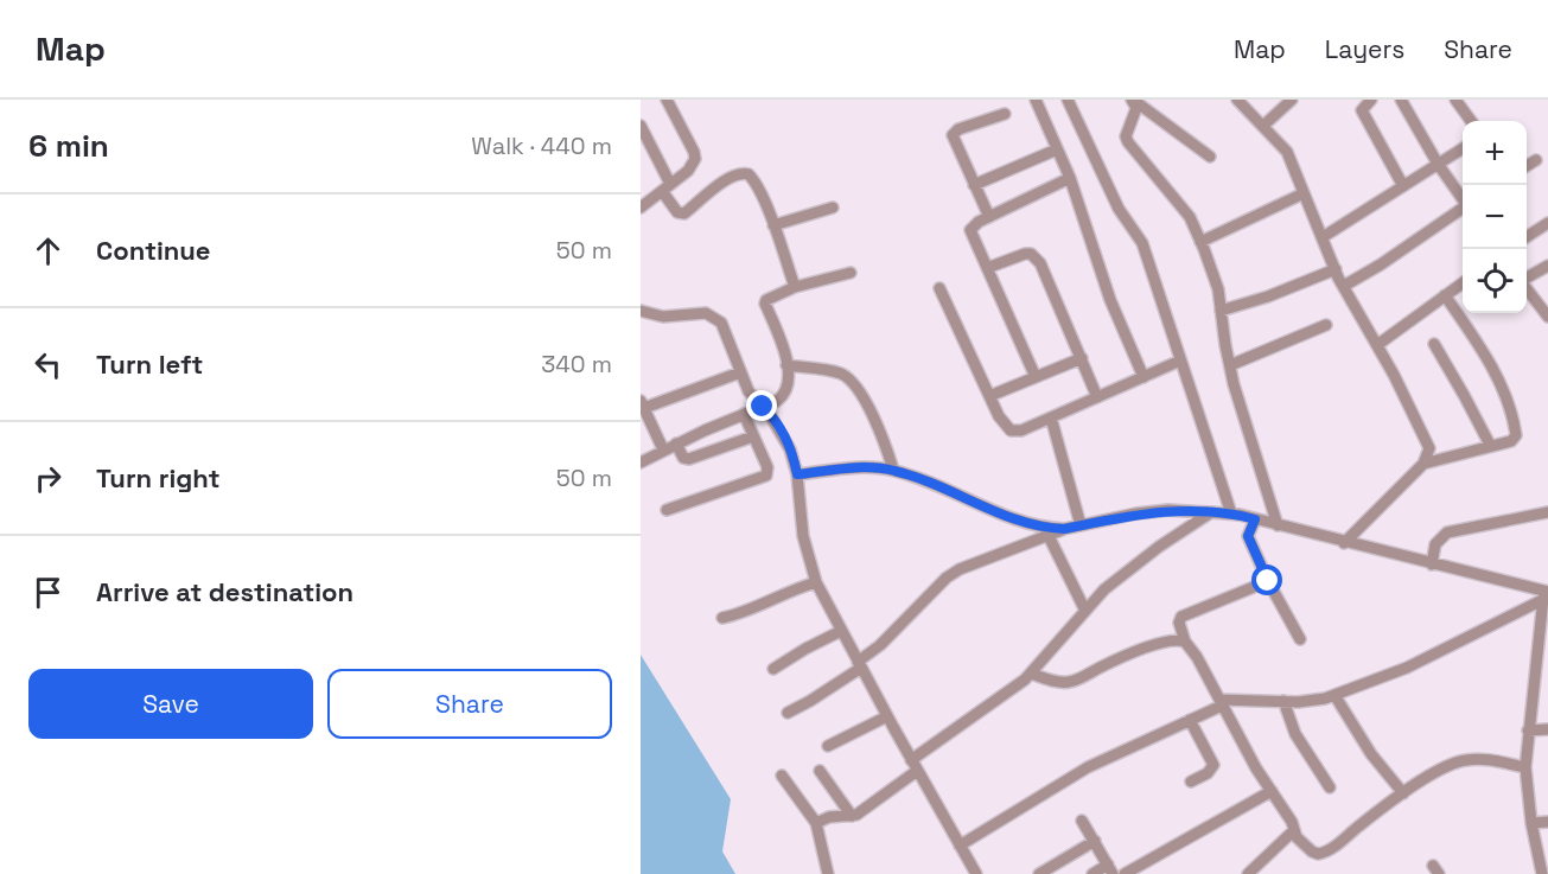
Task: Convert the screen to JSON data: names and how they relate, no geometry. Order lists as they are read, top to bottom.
{
  "page": {
    "header": "Map",
    "nav": ["Map", "Layers", "Share"],
    "heading": ["6 min", "Walk · 440 m"],
    "map_buttons": ["+", "−"],
    "list": [
      ["Continue", "50 m"],
      ["Turn left", "340 m"],
      ["Turn right", "50 m"],
      "Arrive at destination"
    ],
    "buttons": ["Save", "Share"]
  }
}
